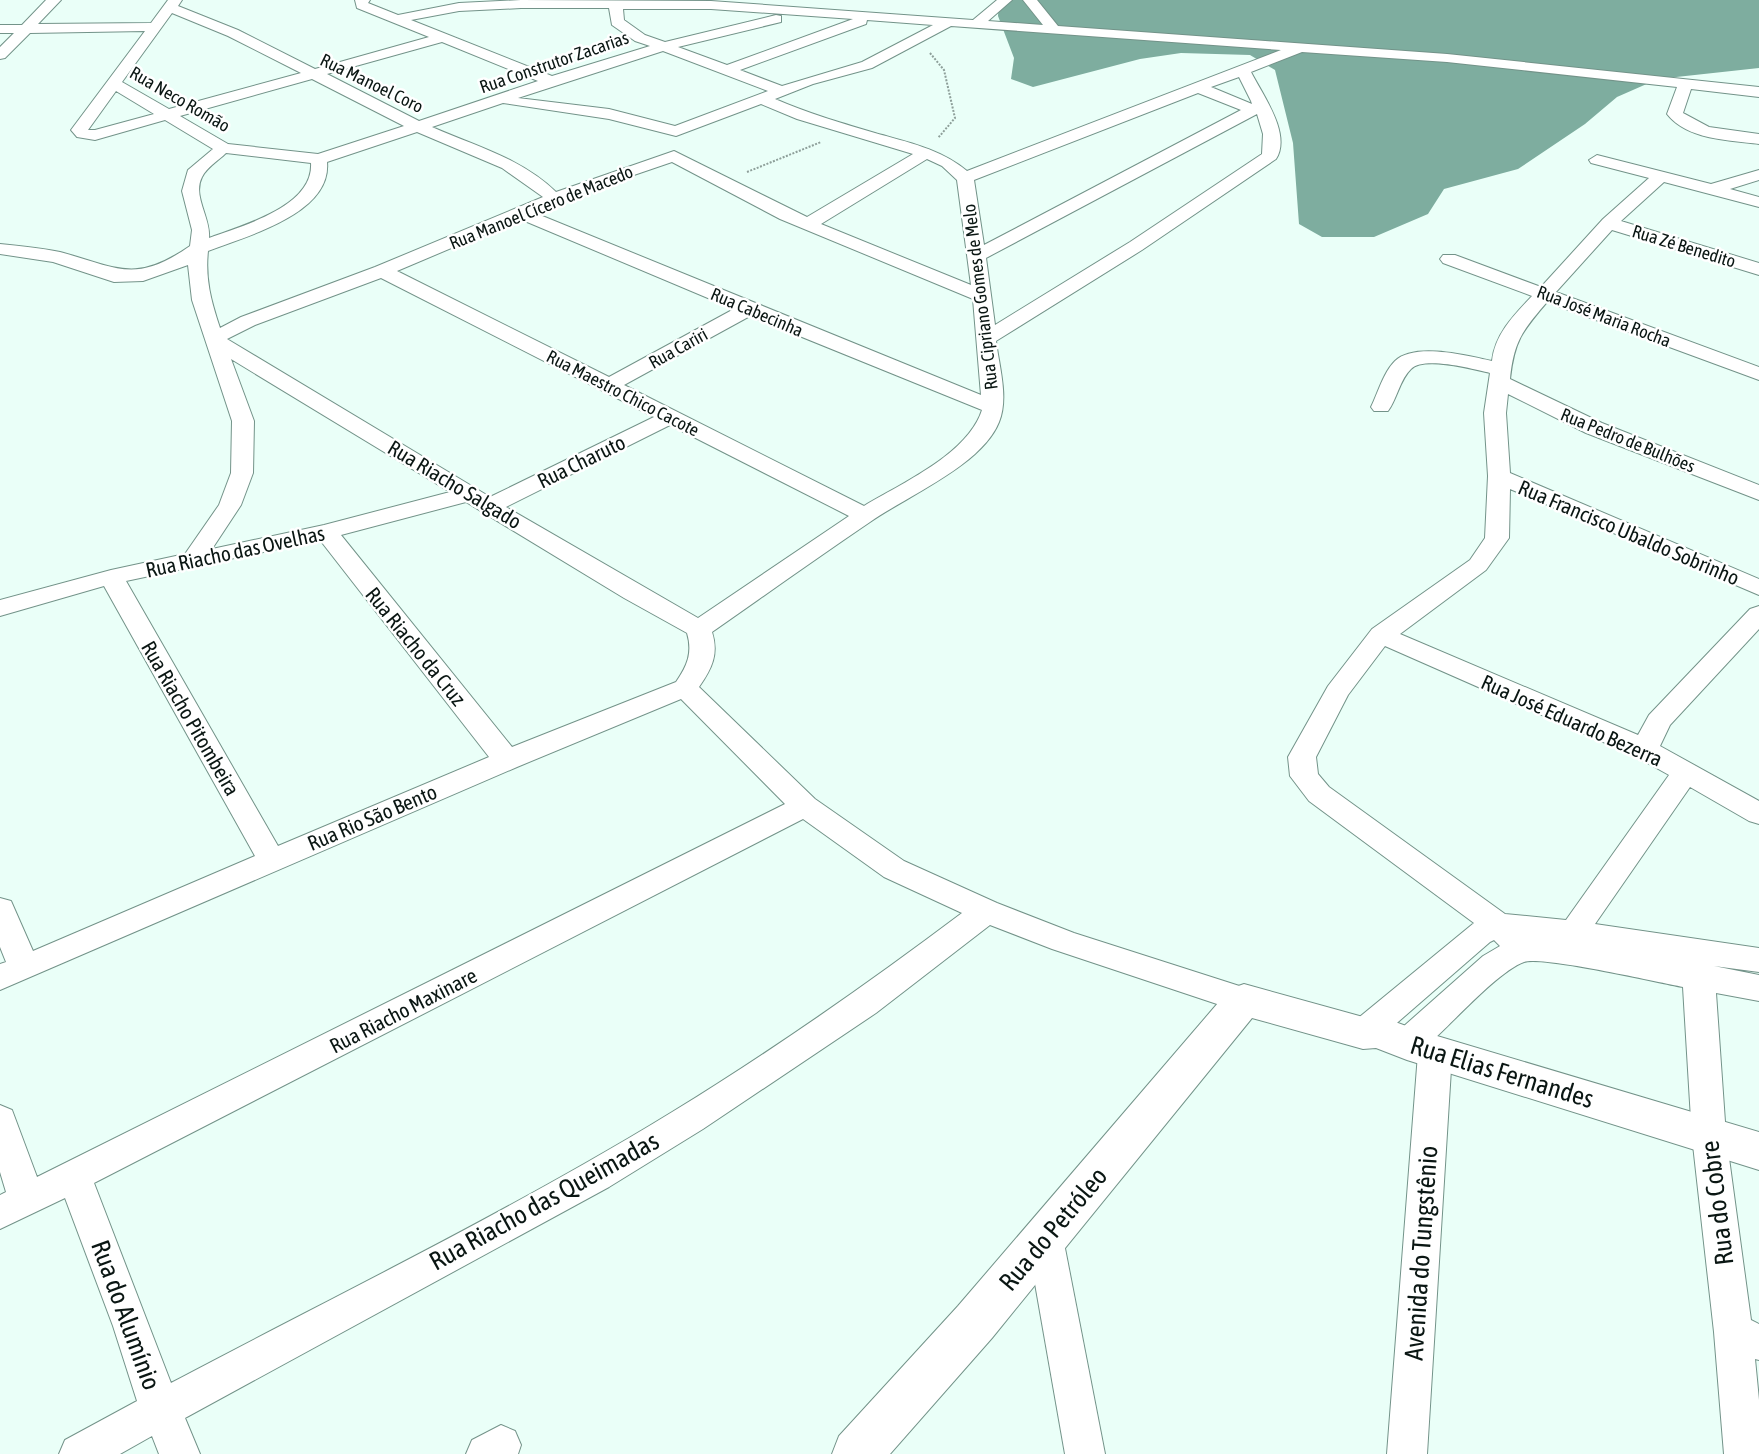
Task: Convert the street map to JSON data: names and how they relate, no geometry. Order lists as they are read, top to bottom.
{
  "streets": {
    "street": [
      "Rua Construtor Zacarias",
      "Rua Manoel Coro",
      "Rua Neco Romão",
      "Rua Manoel Cícero de Macedo",
      "Rua Zé Benedito",
      "Rua Cipriano Gomes de Melo",
      "Rua Cabecinha",
      "Rua José Maria Rocha",
      "Rua Cariri",
      "Rua Maestro Chico Cacote",
      "Rua Pedro de Bulhões",
      "Rua Charuto",
      "Rua Riacho Salgado",
      "Rua Francisco Ubaldo Sobrinho",
      "Rua Riacho das Ovelhas",
      "Rua Riacho da Cruz",
      "Rua Riacho Pitombeira",
      "Rua José Eduardo Bezerra",
      "Rua Rio São Bento",
      "Rua Riacho Maxinare",
      "Rua Elias Fernandes",
      "Rua Riacho das Queimadas",
      "Rua do Cobre",
      "Rua do Petróleo",
      "Avenida do Tungstênio",
      "Rua do Alumínio"
    ]
  },
  "crossings": [
    ["Rua Construtor Zacarias", "Rua Manoel Coro"],
    ["Rua Construtor Zacarias", "Rua Neco Romão"],
    ["Rua Manoel Coro", "Rua Manoel Cícero de Macedo"],
    ["Rua Manoel Cícero de Macedo", "Rua Cabecinha"],
    ["Rua Manoel Cícero de Macedo", "Rua Maestro Chico Cacote"],
    ["Rua Manoel Cícero de Macedo", "Rua Riacho Salgado"],
    ["Rua Cipriano Gomes de Melo", "Rua Cabecinha"],
    ["Rua Cipriano Gomes de Melo", "Rua Maestro Chico Cacote"],
    ["Rua Cipriano Gomes de Melo", "Rua Riacho Salgado"],
    ["Rua Cabecinha", "Rua Cariri"],
    ["Rua Cariri", "Rua Maestro Chico Cacote"],
    ["Rua Maestro Chico Cacote", "Rua Charuto"],
    ["Rua Charuto", "Rua Riacho Salgado"],
    ["Rua Riacho Salgado", "Rua Riacho das Ovelhas"],
    ["Rua Riacho das Ovelhas", "Rua Riacho da Cruz"],
    ["Rua Riacho das Ovelhas", "Rua Riacho Pitombeira"],
    ["Rua Riacho da Cruz", "Rua Rio São Bento"],
    ["Rua Riacho Pitombeira", "Rua Rio São Bento"],
    ["Rua Riacho Maxinare", "Rua do Alumínio"],
    ["Rua Elias Fernandes", "Rua do Cobre"],
    ["Rua Elias Fernandes", "Rua do Petróleo"],
    ["Rua Elias Fernandes", "Avenida do Tungstênio"],
    ["Rua Riacho das Queimadas", "Rua do Alumínio"]
  ]
}
